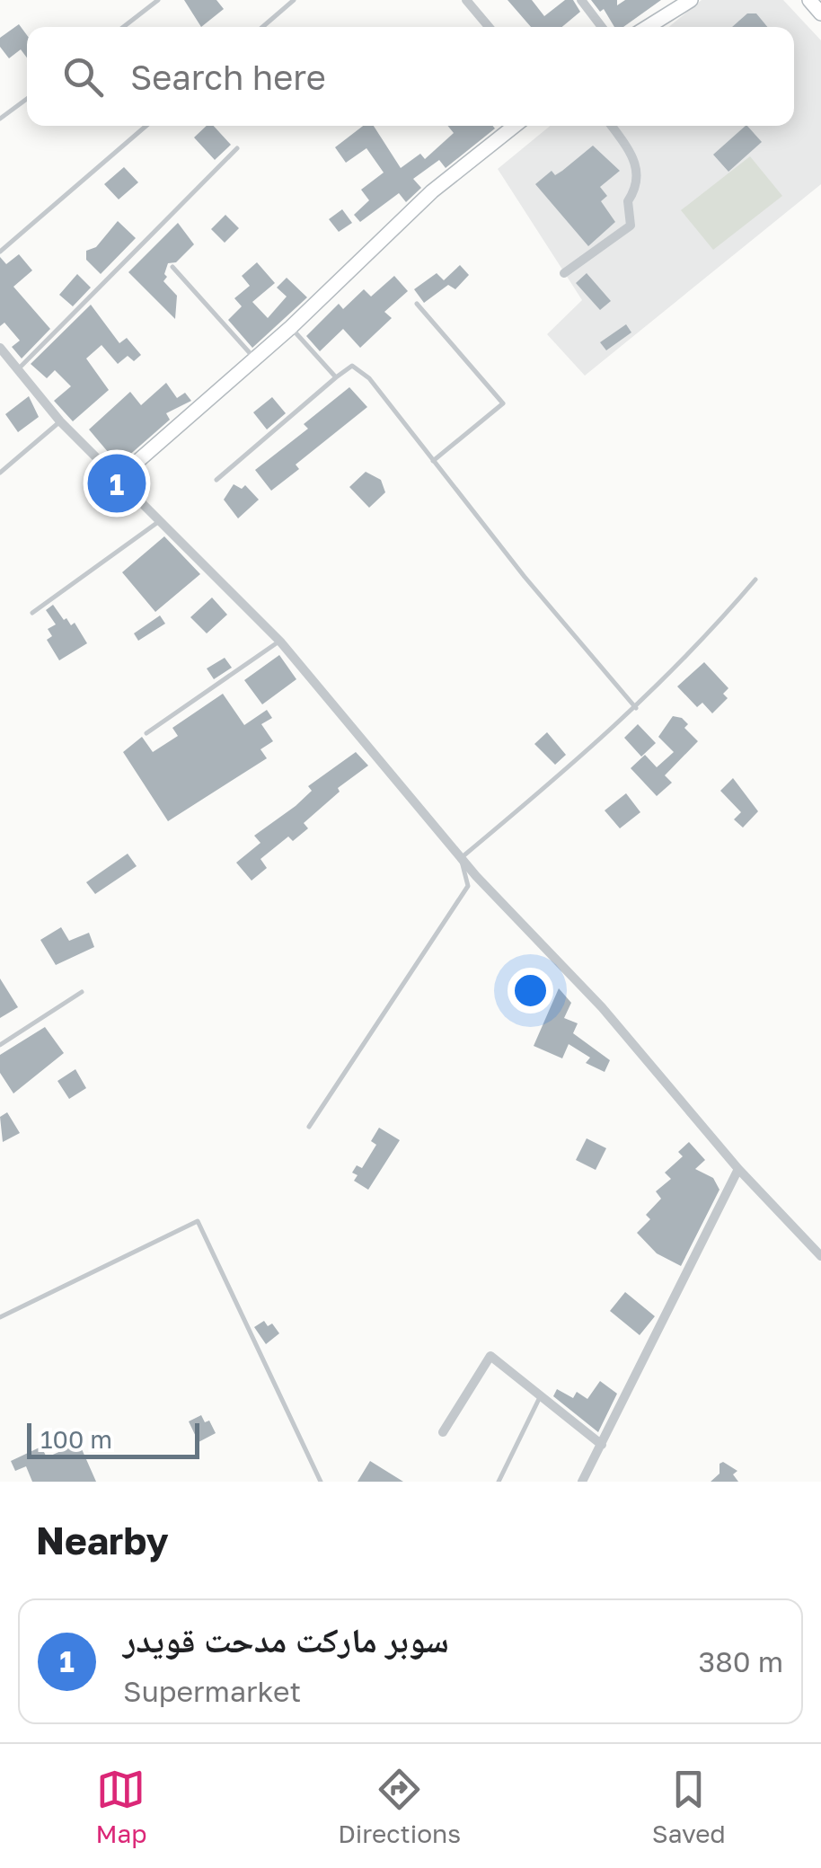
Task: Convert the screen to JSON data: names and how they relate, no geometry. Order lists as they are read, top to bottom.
{
  "scale_bar": "100 m",
  "page": {
    "search": "Search here",
    "pins": "1",
    "scale": "100 m",
    "heading": "Nearby",
    "list": [
      {
        "mark": "1",
        "name": "سوبر ماركت مدحت قويدر",
        "note": "Supermarket",
        "value": "380 m"
      }
    ],
    "nav": ["Map", "Directions", "Saved"]
  }
}
